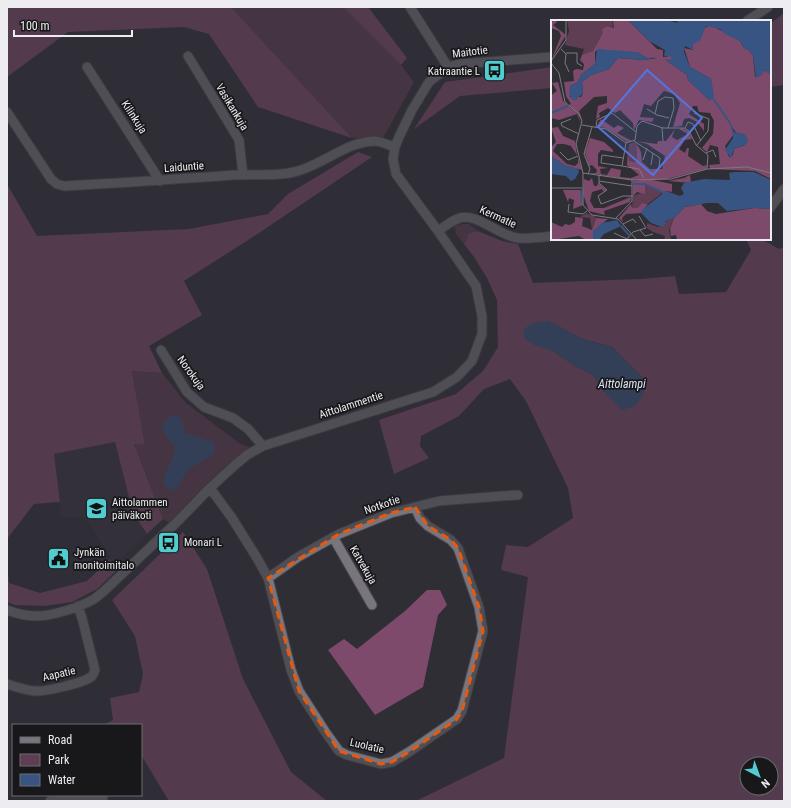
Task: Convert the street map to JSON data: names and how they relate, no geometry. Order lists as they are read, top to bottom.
{
  "streets": {
    "street": [
      "Maitotie",
      "Vasikankuja",
      "Kilinkuja",
      "Laiduntie",
      "Kermatie",
      "Norokuja",
      "Aittolammentie",
      "Notkotie",
      "Katvekuja",
      "Aapatie",
      "Luolatie"
    ]
  },
  "crossings": [
    ["Maitotie", "Aittolammentie"],
    ["Vasikankuja", "Laiduntie"],
    ["Kilinkuja", "Laiduntie"],
    ["Laiduntie", "Aittolammentie"],
    ["Kermatie", "Aittolammentie"],
    ["Norokuja", "Aittolammentie"],
    ["Aittolammentie", "Aapatie"],
    ["Aittolammentie", "Luolatie"],
    ["Notkotie", "Katvekuja"],
    ["Notkotie", "Luolatie"]
  ],
  "water": ["Aittolampi"],
  "places": {
    "bus stop": ["Katraantie L", "Monari L"],
    "school or university": ["Aittolammen päiväkoti"],
    "public building": ["Jynkän monitoimitalo"]
  },
  "legend": ["Road", "Park", "Water"],
  "scale_bar": "100 m",
  "north": "bottom right"
}
